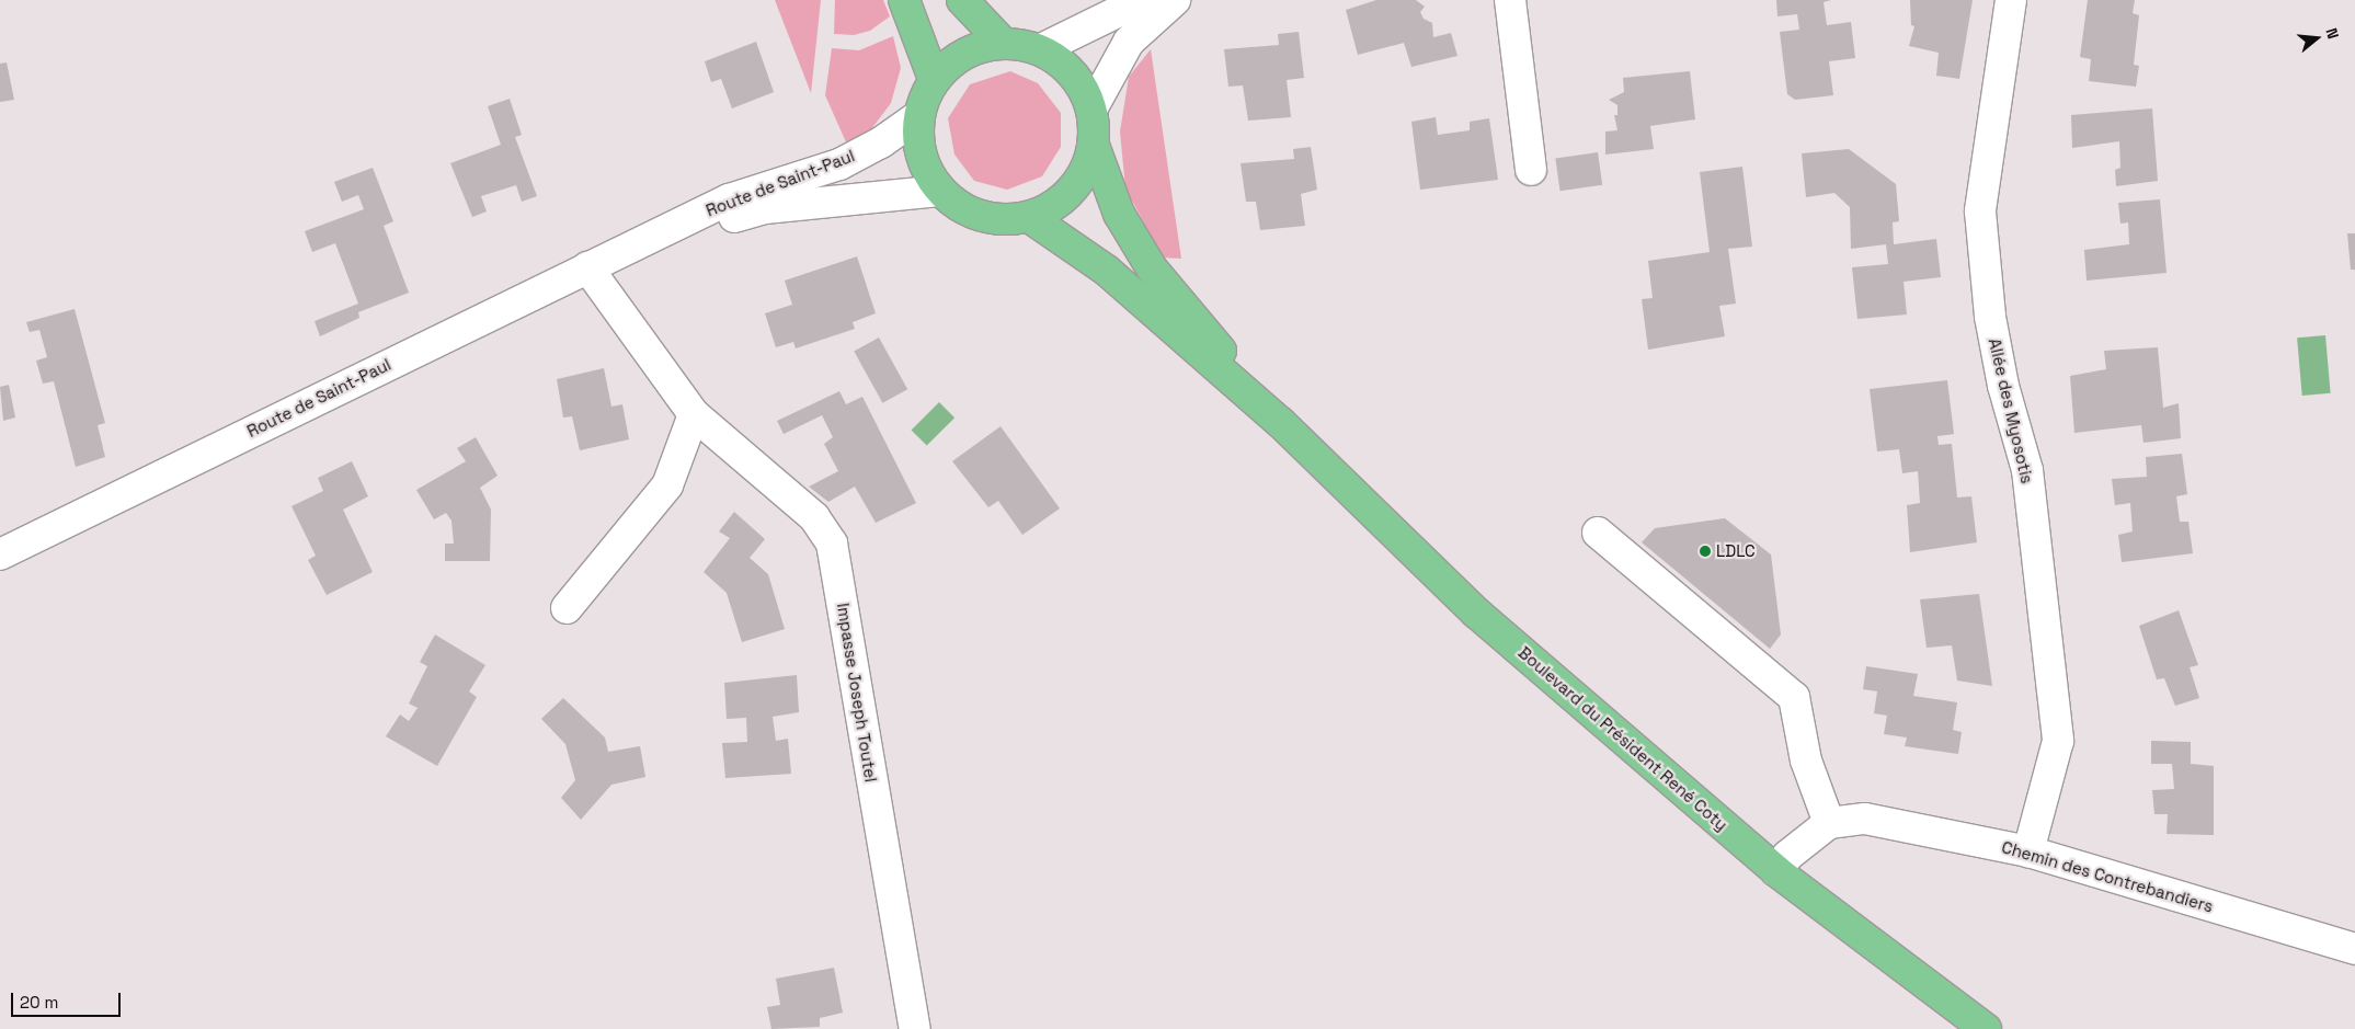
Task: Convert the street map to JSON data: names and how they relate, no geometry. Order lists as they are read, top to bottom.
{
  "streets": {
    "main road": ["Boulevard du Président René Coty"],
    "street": [
      "Route de Saint-Paul",
      "Allée des Myosotis",
      "Impasse Joseph Toutel",
      "Chemin des Contrebandiers"
    ]
  },
  "crossings": [
    ["Route de Saint-Paul", "Impasse Joseph Toutel"],
    ["Route de Saint-Paul", "Boulevard du Président René Coty"],
    ["Allée des Myosotis", "Chemin des Contrebandiers"]
  ],
  "places": ["LDLC"],
  "scale_bar": "20 m",
  "north": "right"
}
